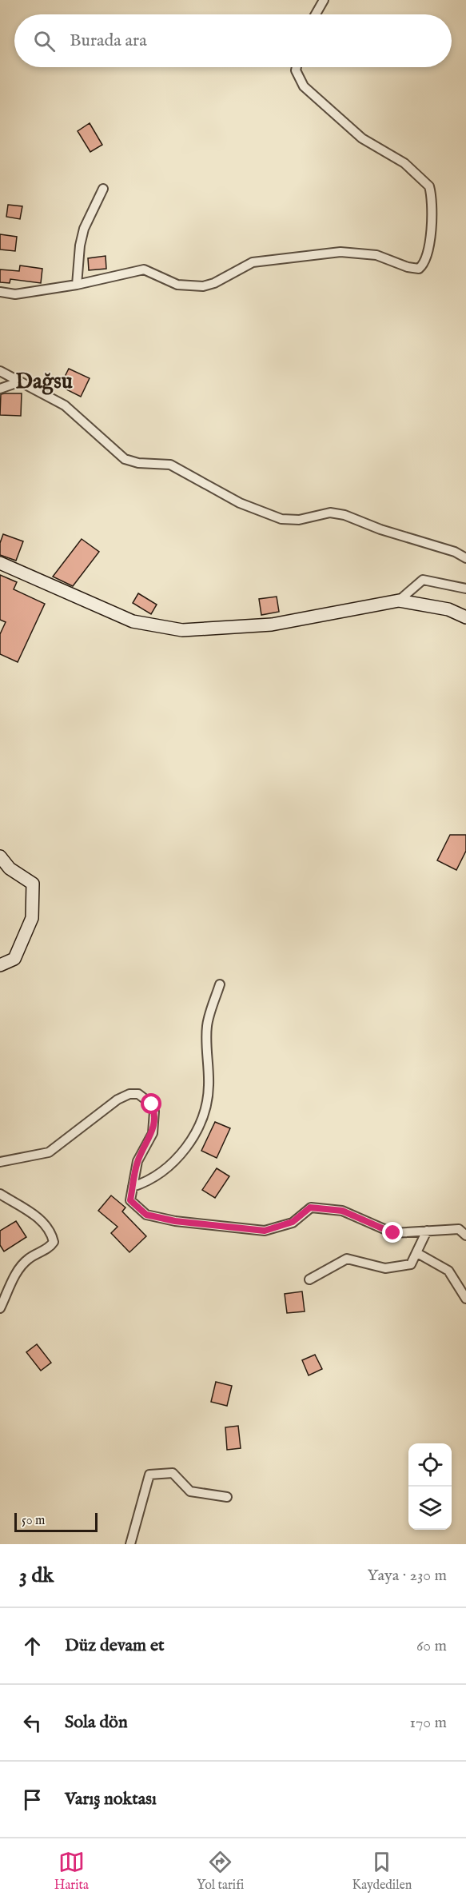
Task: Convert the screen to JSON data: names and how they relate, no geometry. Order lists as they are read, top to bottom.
{
  "districts": ["Dağsu"],
  "scale_bar": "50 m",
  "page": {
    "search": "Burada ara",
    "scale": "50 m",
    "heading": ["3 dk", "Yaya · 230 m"],
    "list": [
      ["Düz devam et", "60 m"],
      ["Sola dön", "170 m"],
      "Varış noktası"
    ],
    "nav": ["Harita", "Yol tarifi", "Kaydedilen"]
  }
}
